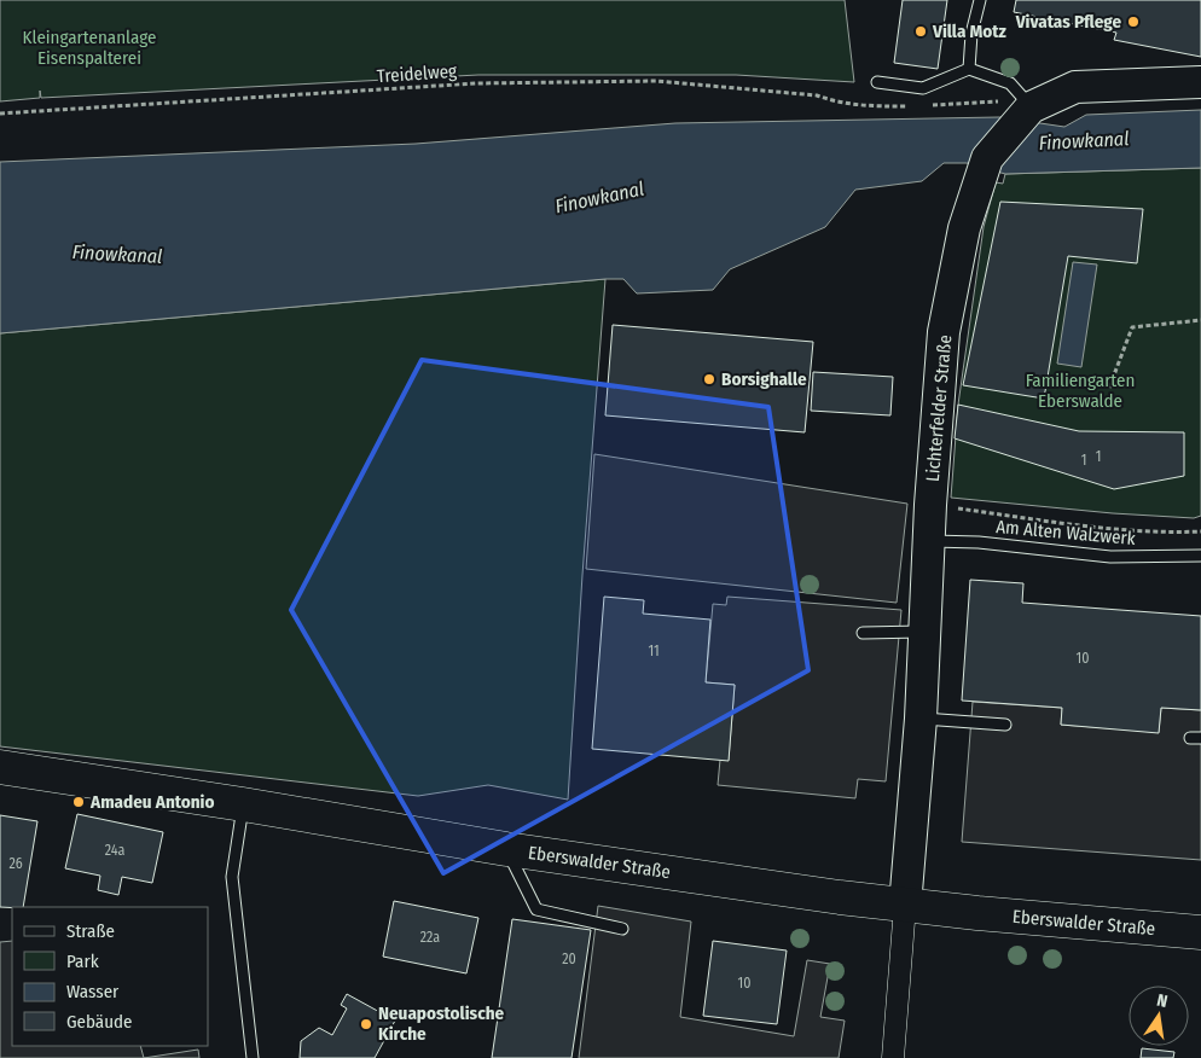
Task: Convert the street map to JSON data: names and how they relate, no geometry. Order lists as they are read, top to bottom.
{
  "streets": {
    "main road": ["Lichterfelder Straße", "Eberswalder Straße"],
    "lane": ["Am Alten Walzwerk"],
    "path": ["Treidelweg"]
  },
  "crossings": [
    ["Lichterfelder Straße", "Am Alten Walzwerk"],
    ["Lichterfelder Straße", "Eberswalder Straße"]
  ],
  "water": ["Finowkanal"],
  "parks": ["Kleingartenanlage Eisenspalterei", "Familiengarten Eberswalde"],
  "places": [
    "Vivatas Pflege",
    "Villa Motz",
    "Borsighalle",
    "Amadeu Antonio",
    "Neuapostolische Kirche"
  ],
  "house_numbers": [
    "1",
    "1",
    "11",
    "10",
    "24a",
    "26",
    "22a",
    "20",
    "10"
  ],
  "legend": [
    "Straße",
    "Park",
    "Wasser",
    "Gebäude"
  ],
  "north": "top"
}
